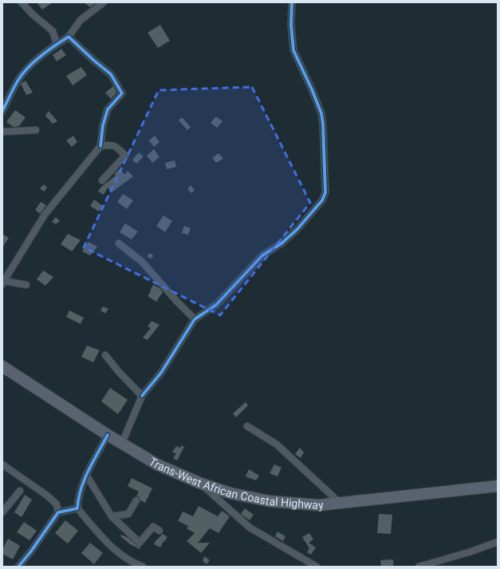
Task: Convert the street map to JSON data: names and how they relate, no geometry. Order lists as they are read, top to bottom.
{
  "streets": {
    "highway": ["Trans-West African Coastal Highway"]
  }
}
